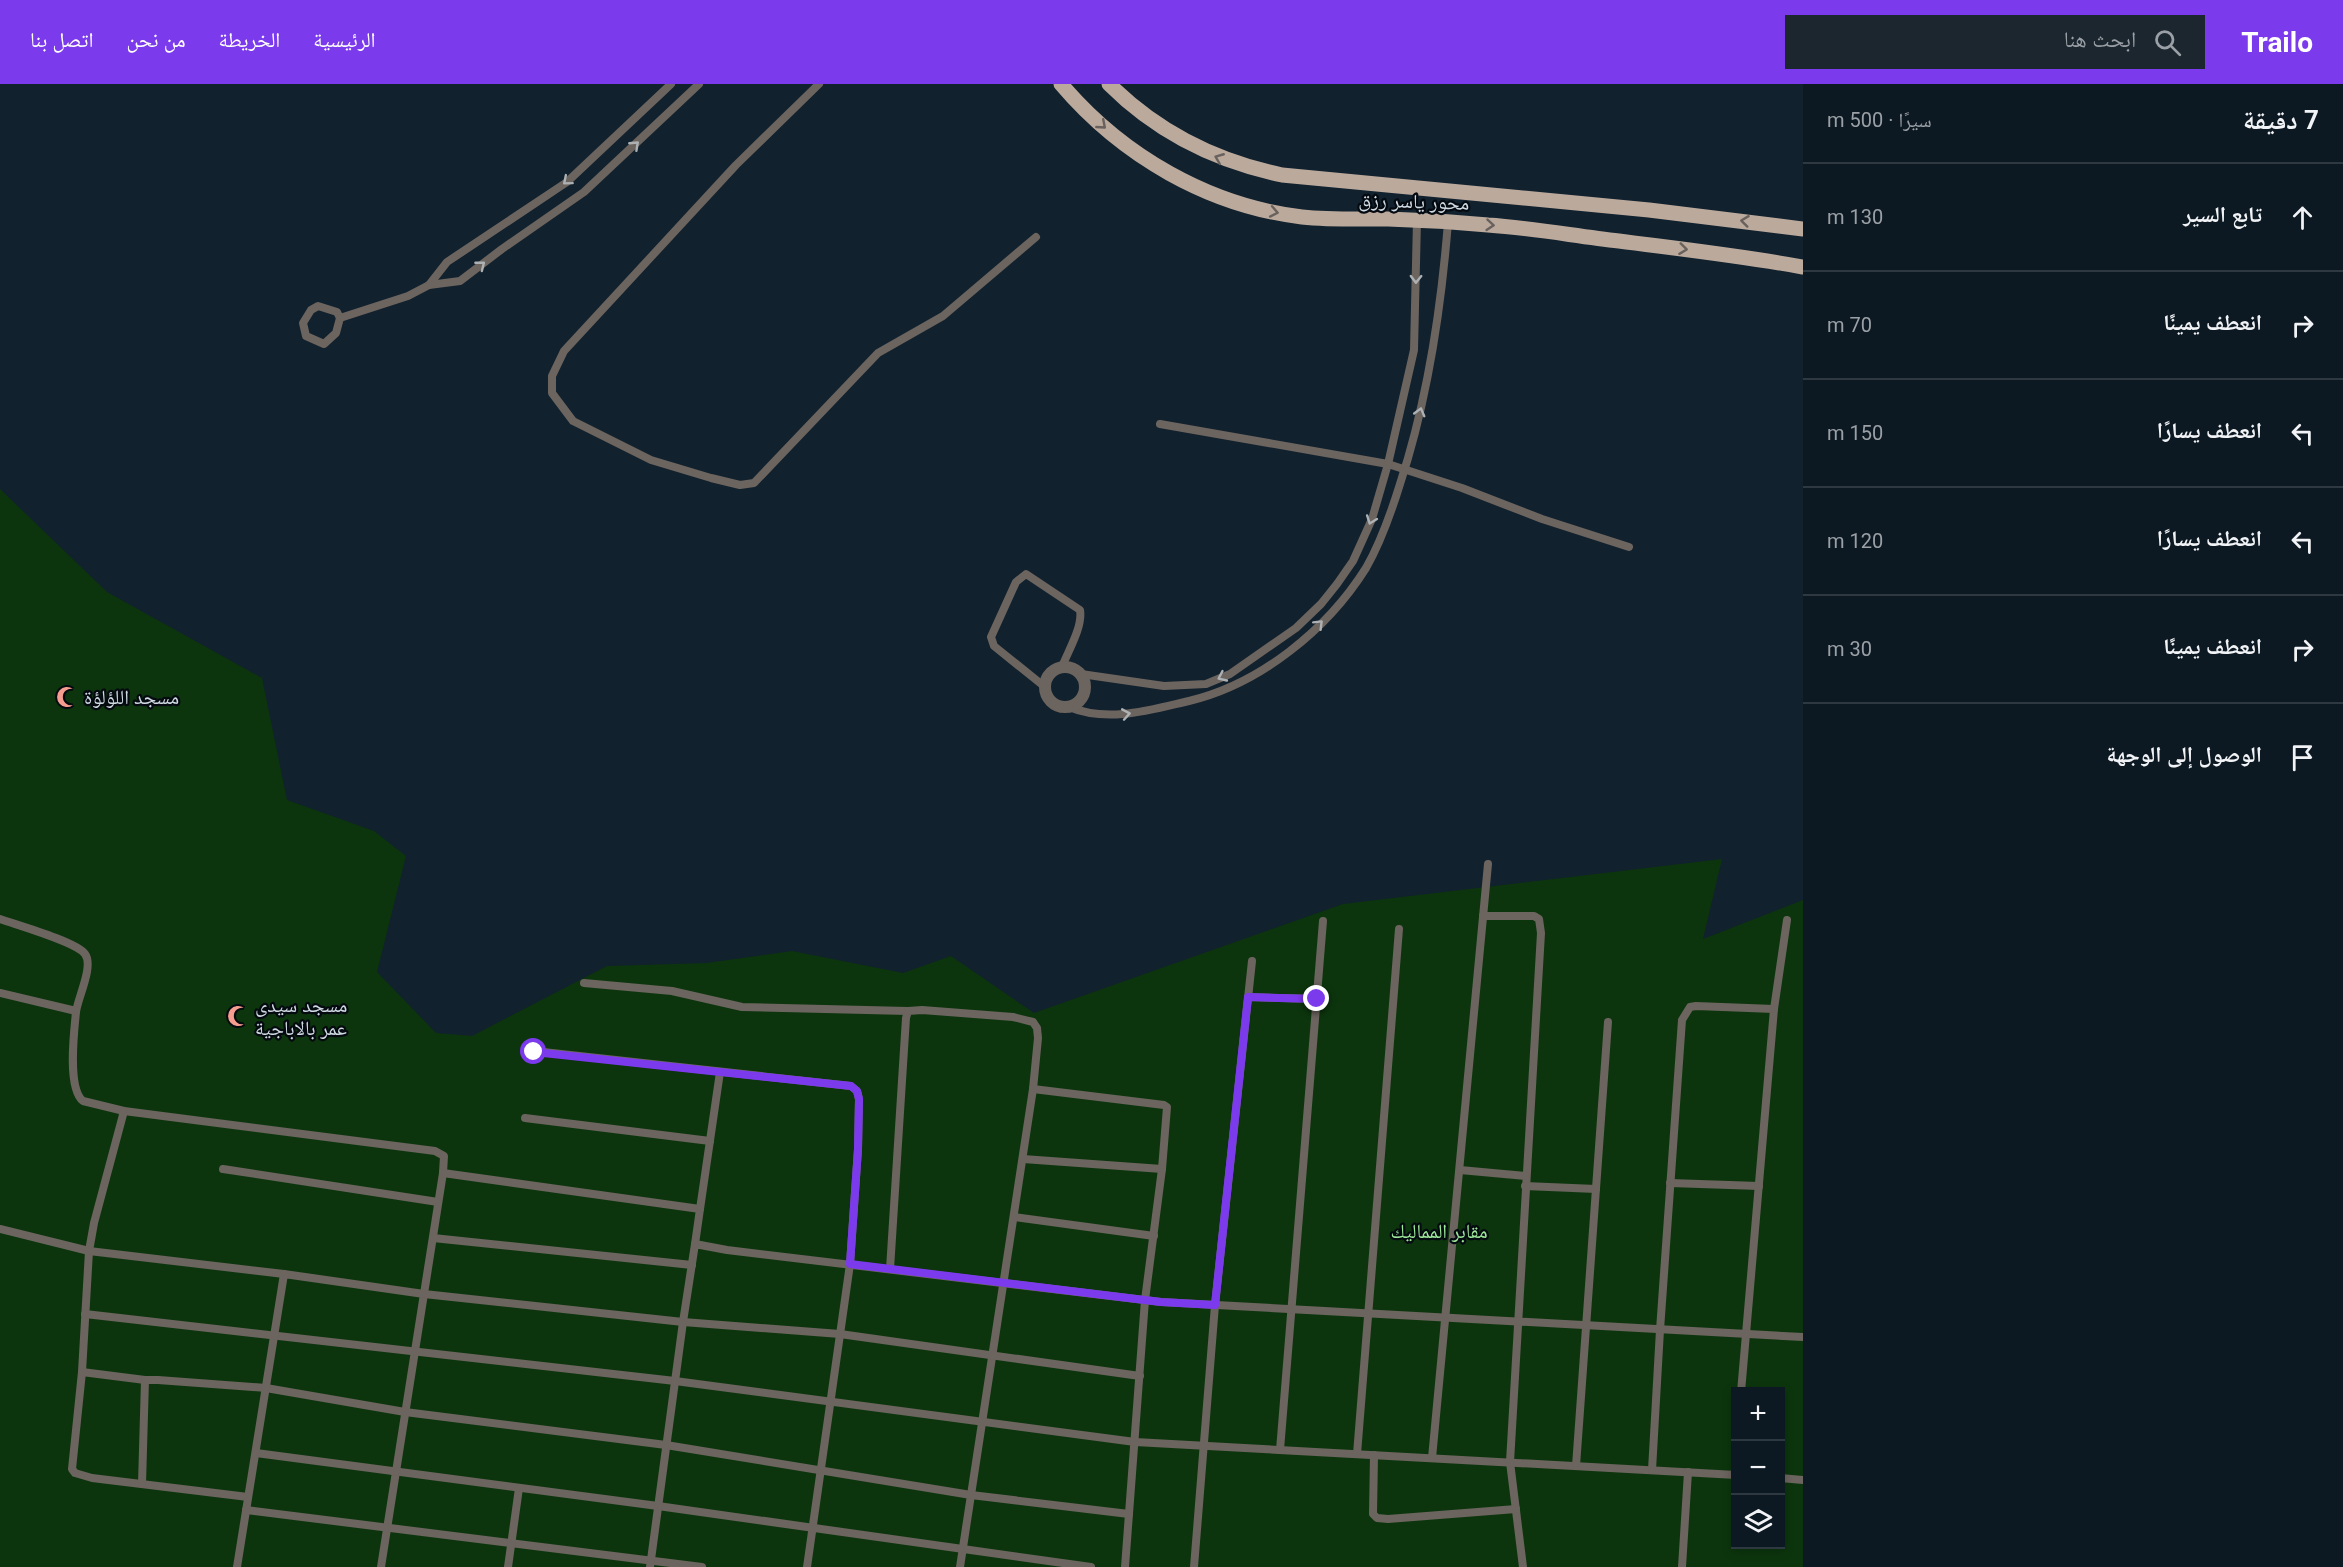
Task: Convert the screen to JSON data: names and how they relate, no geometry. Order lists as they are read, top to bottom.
{
  "streets": {
    "main road": ["محور ياسر رزق"]
  },
  "parks": ["مقابر المماليك"],
  "places": {
    "mosque": ["مسجد اللؤلؤة", "مسجد سيدى عمر بالاباجية"]
  },
  "page": {
    "header": "Trailo",
    "search": "ابحث هنا",
    "nav": [
      "الرئيسية",
      "الخريطة",
      "من نحن",
      "اتصل بنا"
    ],
    "heading": ["7 دقيقة", "سيرًا · 500 m"],
    "list": [
      ["تابع السير", "130 m"],
      ["انعطف يمينًا", "70 m"],
      ["انعطف يسارًا", "150 m"],
      ["انعطف يسارًا", "120 m"],
      ["انعطف يمينًا", "30 m"],
      "الوصول إلى الوجهة"
    ],
    "map_buttons": ["+", "−"]
  }
}
